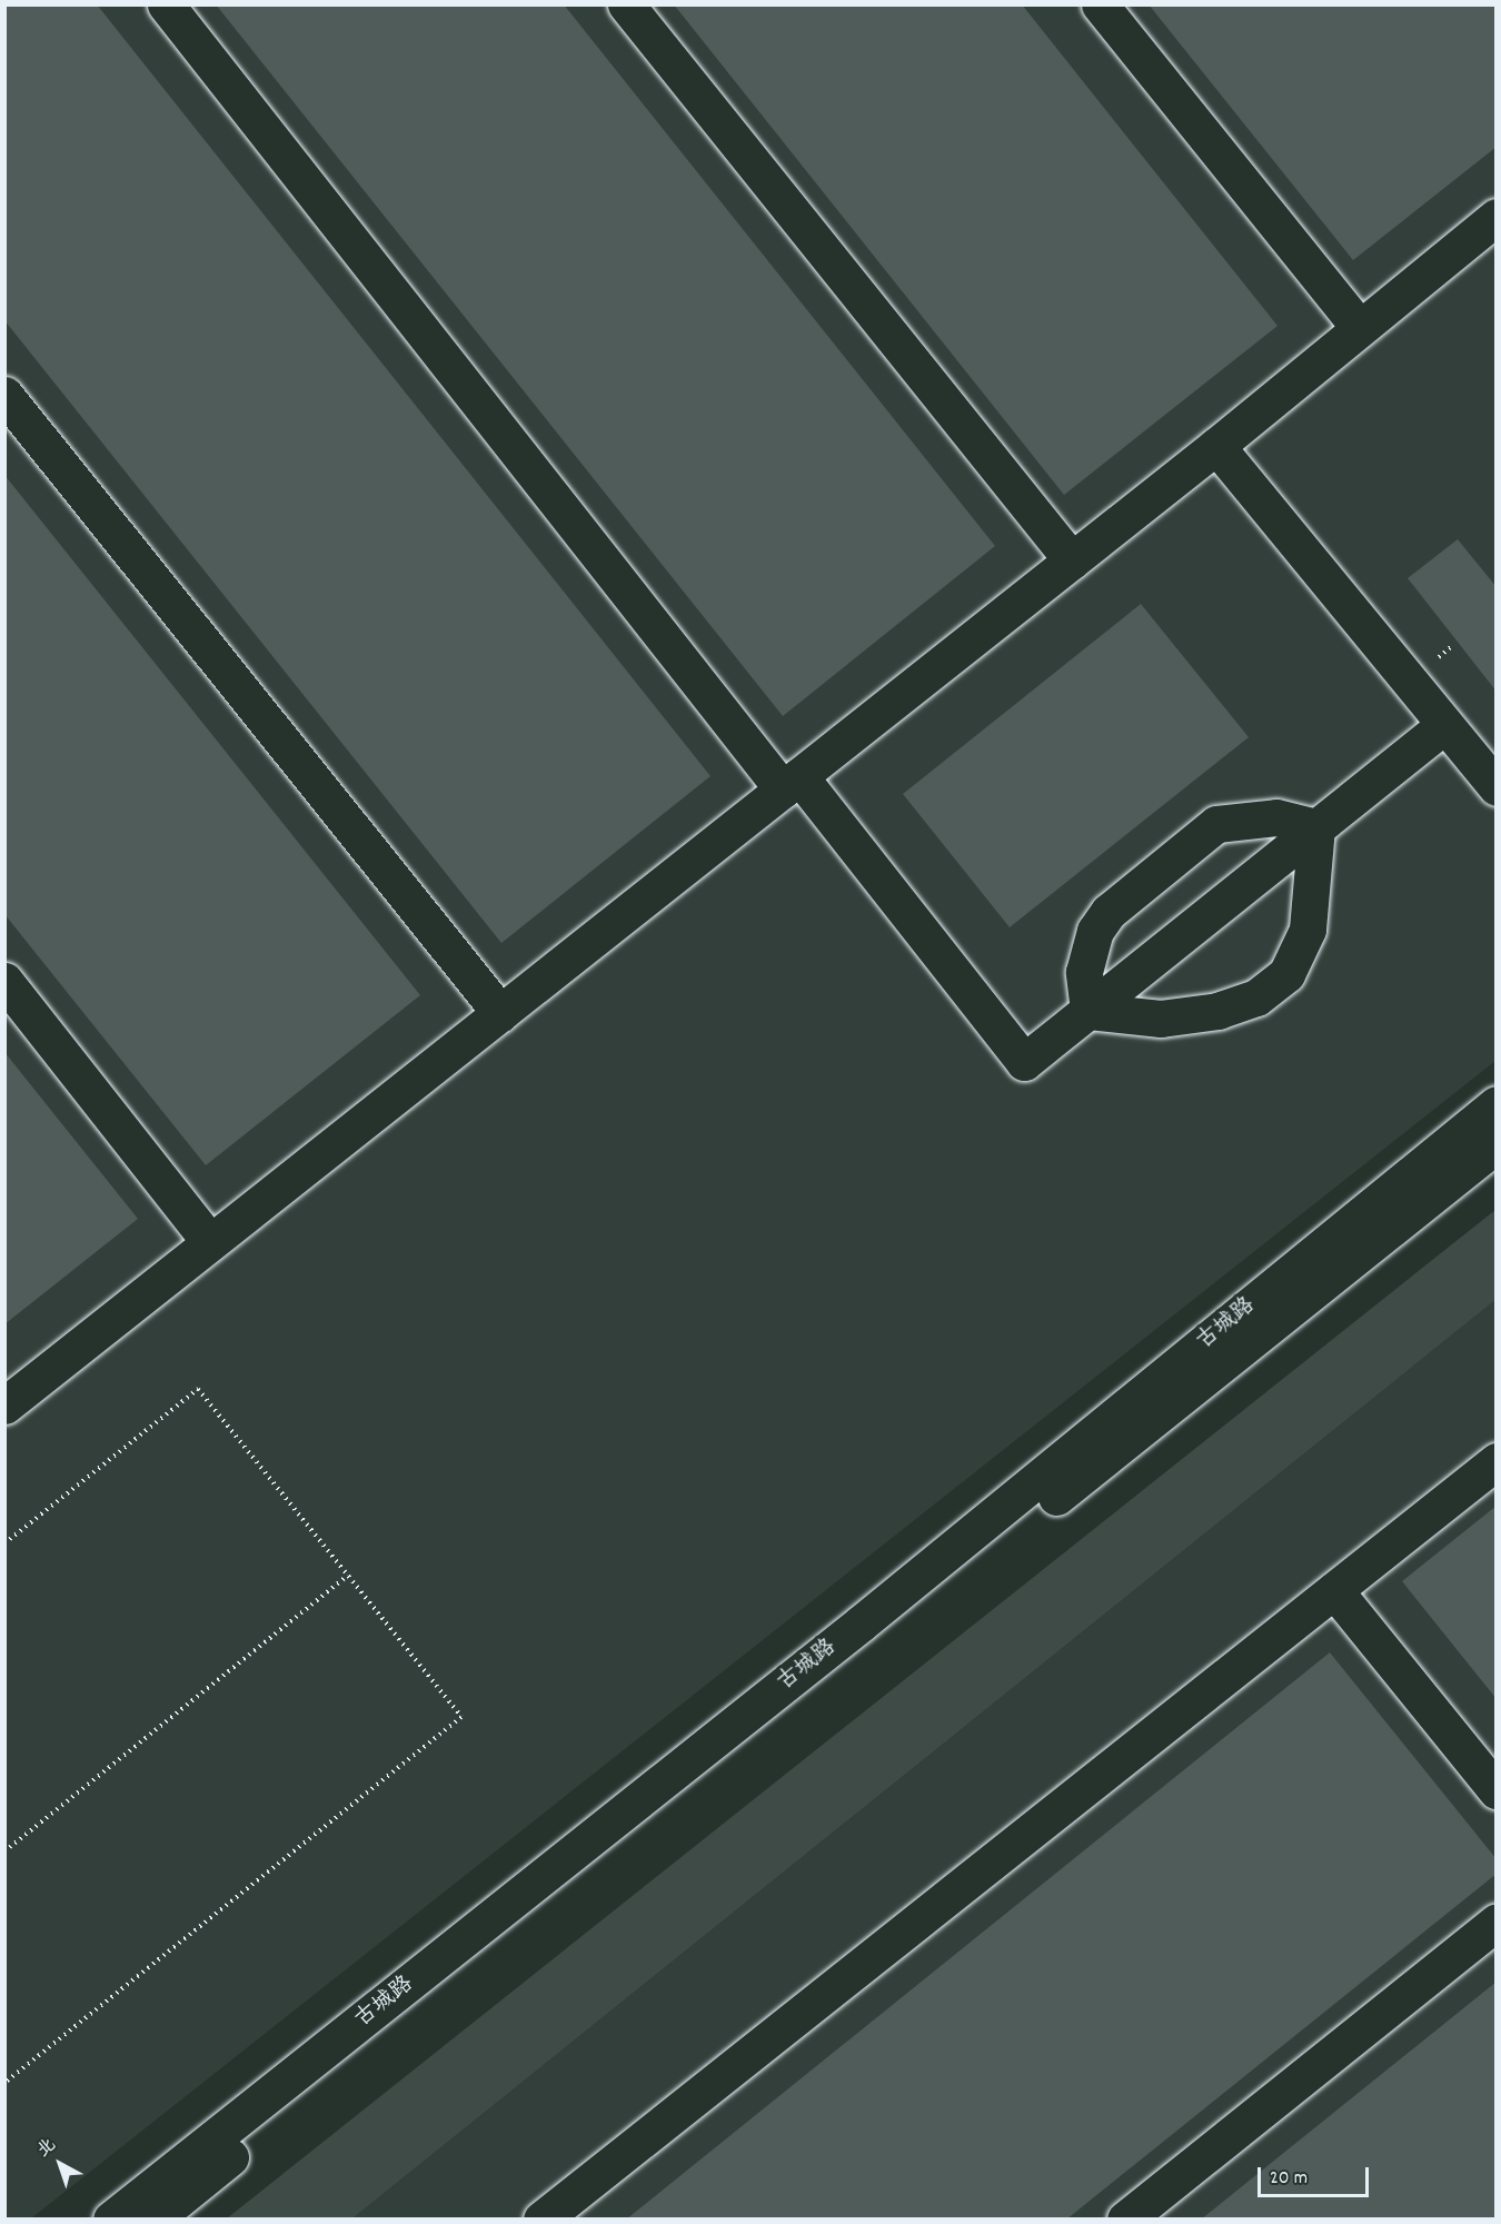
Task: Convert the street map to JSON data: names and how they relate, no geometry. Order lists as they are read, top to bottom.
{
  "streets": {
    "main road": ["古城路"]
  },
  "scale_bar": "20 m",
  "north": "top left"
}
